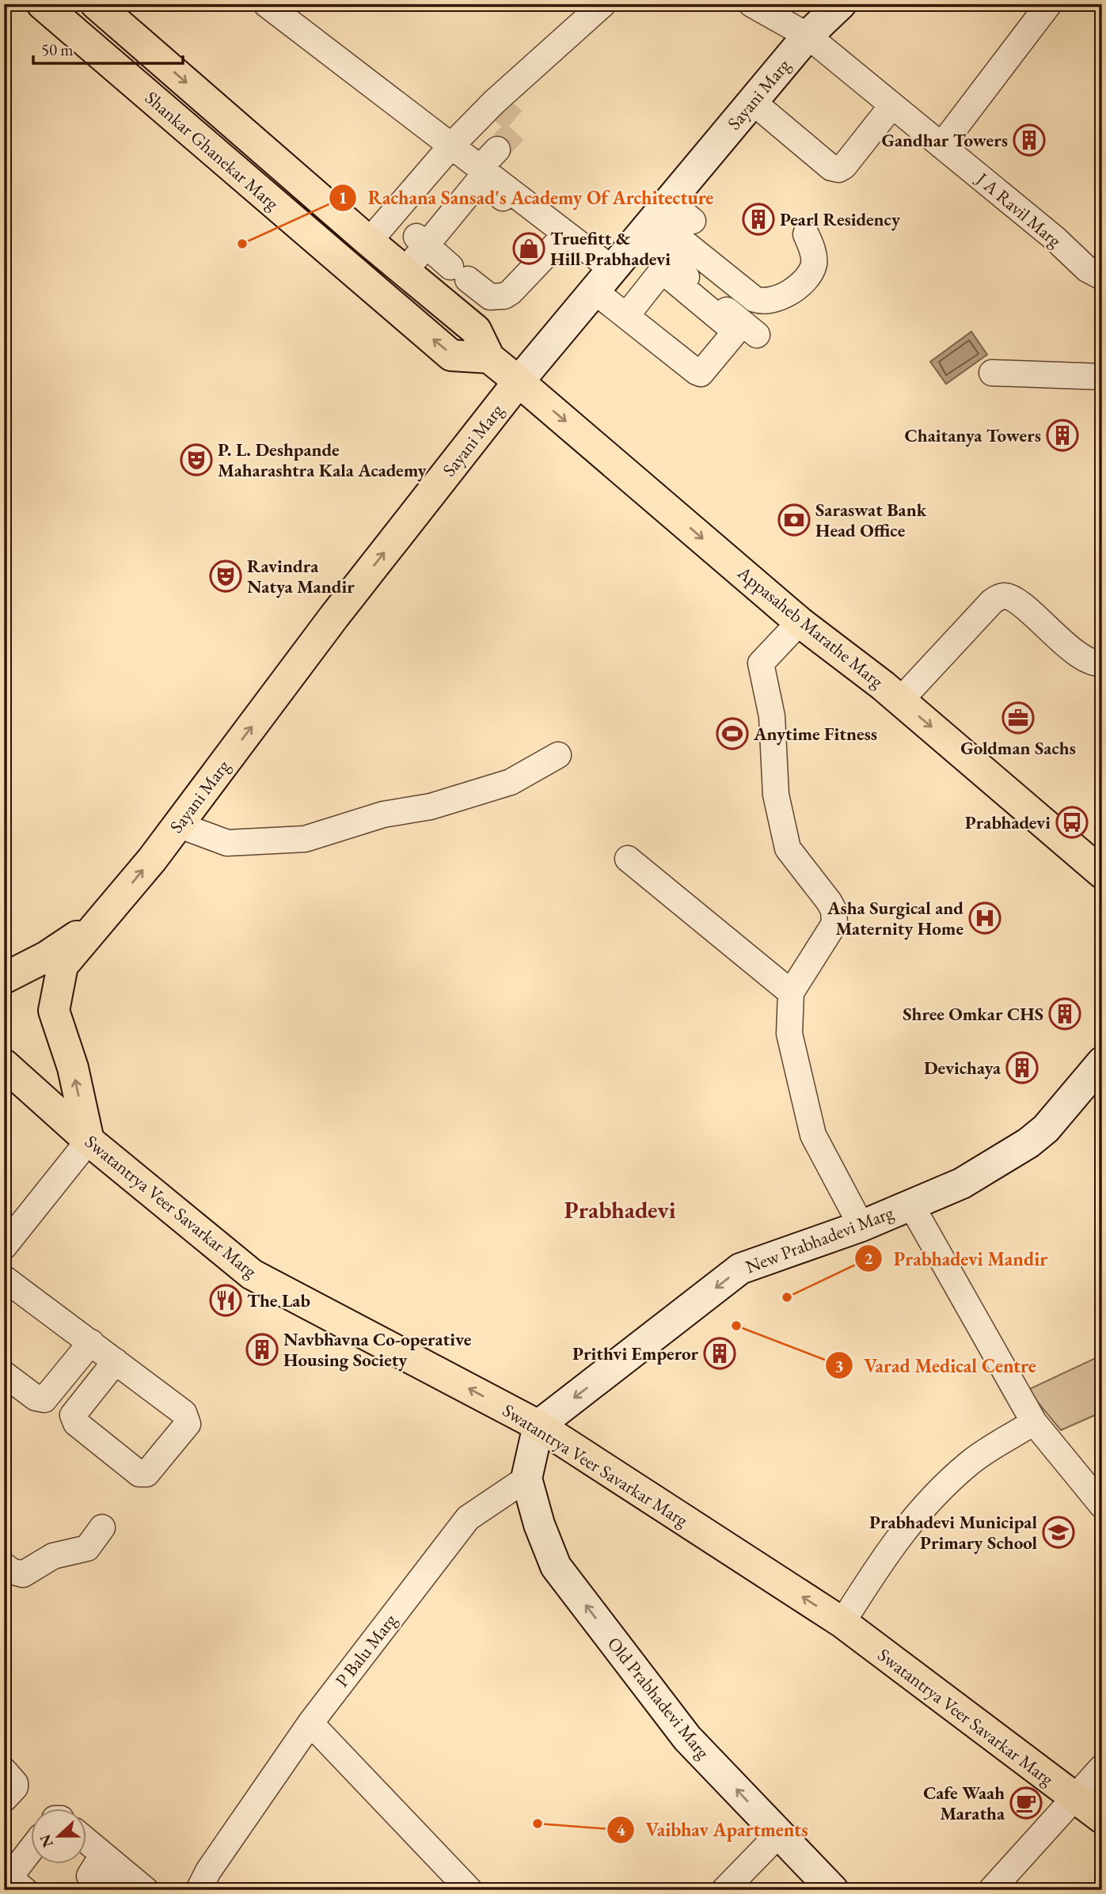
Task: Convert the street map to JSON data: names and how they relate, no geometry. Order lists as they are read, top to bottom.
{
  "streets": {
    "main road": [
      "Sayani Marg",
      "Shankar Ghanekar Marg",
      "Appasaheb Marathe Marg",
      "Swatantrya Veer Savarkar Marg"
    ],
    "street": [
      "J A Ravil Marg",
      "New Prabhadevi Marg",
      "P Balu Marg",
      "Old Prabhadevi Marg"
    ]
  },
  "crossings": [
    ["Sayani Marg", "J A Ravil Marg"],
    ["Sayani Marg", "Appasaheb Marathe Marg"],
    ["Sayani Marg", "Swatantrya Veer Savarkar Marg"],
    ["Swatantrya Veer Savarkar Marg", "New Prabhadevi Marg"],
    ["P Balu Marg", "Old Prabhadevi Marg"]
  ],
  "one_way": [
    "Sayani Marg",
    "Appasaheb Marathe Marg",
    "Swatantrya Veer Savarkar Marg",
    "New Prabhadevi Marg",
    "Old Prabhadevi Marg"
  ],
  "districts": ["Prabhadevi"],
  "places": {
    "building": [
      "Gandhar Towers",
      "Pearl Residency",
      "Chaitanya Towers",
      "Shree Omkar CHS",
      "Devichaya",
      "Navbhavna Co-operative Housing Society",
      "Prithvi Emperor"
    ],
    "other": [
      "Rachana Sansad's Academy Of Architecture",
      "Prabhadevi Mandir",
      "Varad Medical Centre",
      "Vaibhav Apartments"
    ],
    "shop": ["Truefitt & Hill Prabhadevi"],
    "theatre": ["P. L. Deshpande Maharashtra Kala Academy", "Ravindra Natya Mandir"],
    "bank": ["Saraswat Bank Head Office"],
    "office": ["Goldman Sachs"],
    "sports": ["Anytime Fitness"],
    "bus stop": ["Prabhadevi"],
    "hospital": ["Asha Surgical and Maternity Home"],
    "restaurant": ["The Lab"],
    "school or university": ["Prabhadevi Municipal Primary School"],
    "cafe": ["Cafe Waah Maratha"]
  },
  "scale_bar": "50 m",
  "north": "left"
}
